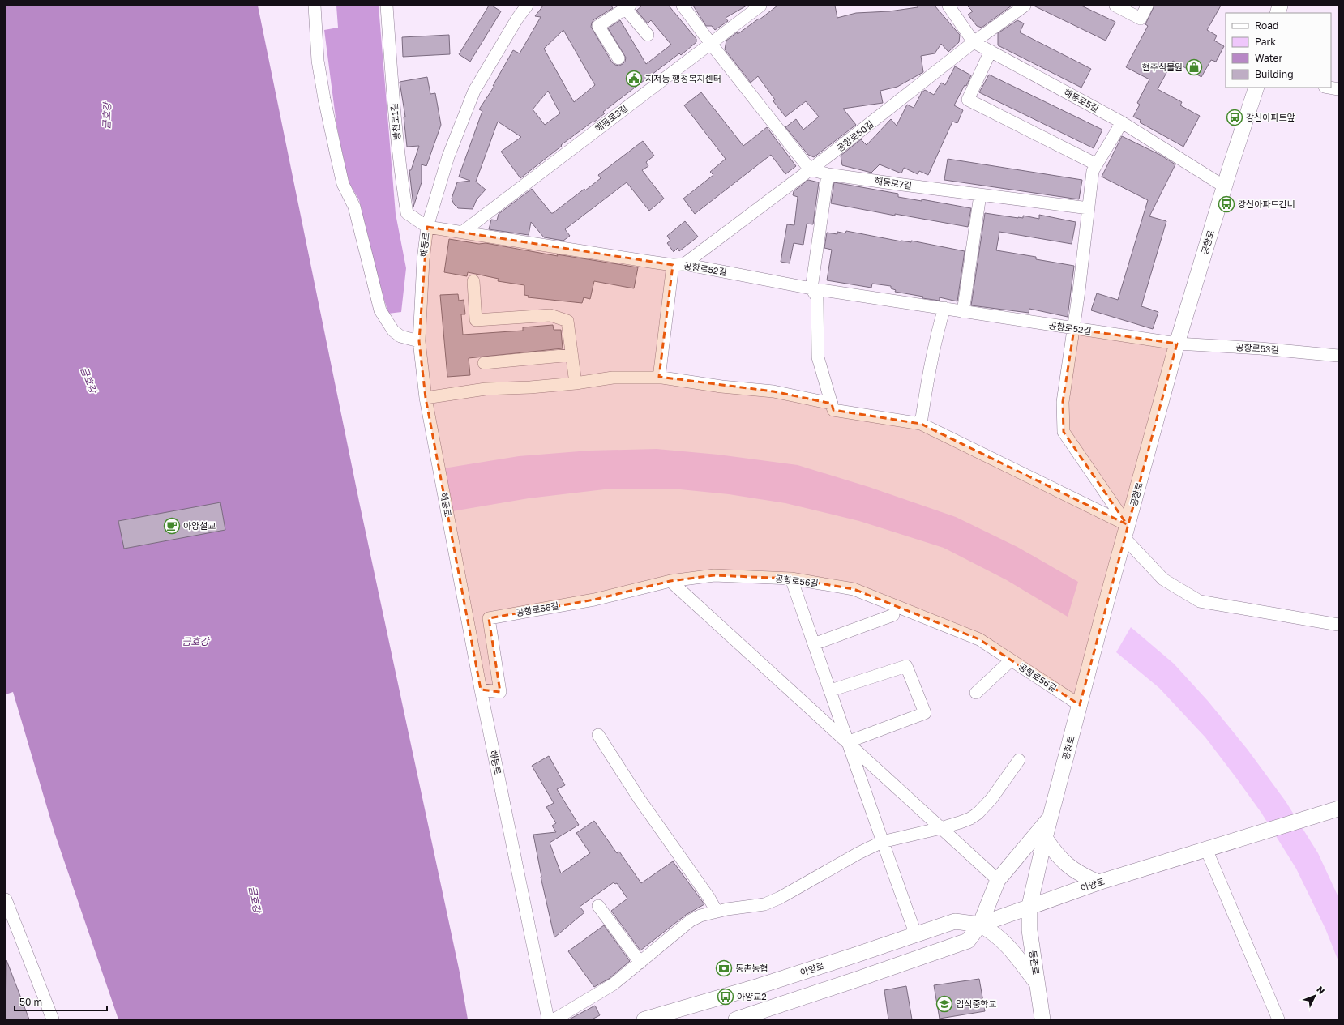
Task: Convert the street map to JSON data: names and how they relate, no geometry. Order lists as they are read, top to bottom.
{
  "streets": {
    "main road": ["공항로", "아양로", "동촌로"],
    "street": [
      "해동로5길",
      "해동로3길",
      "방천로1길",
      "공항로50길",
      "해동로7길",
      "해동로",
      "공항로52길",
      "공항로53길",
      "공항로56길"
    ]
  },
  "crossings": [
    ["해동로5길", "공항로50길"],
    ["해동로5길", "공항로"],
    ["해동로3길", "공항로52길"],
    ["방천로1길", "해동로"],
    ["방천로1길", "공항로52길"],
    ["공항로50길", "해동로7길"],
    ["공항로50길", "공항로52길"],
    ["공항로", "공항로52길"],
    ["공항로", "공항로53길"],
    ["공항로", "공항로56길"],
    ["공항로", "아양로"],
    ["공항로", "동촌로"],
    ["해동로", "공항로52길"],
    ["해동로", "공항로56길"],
    ["공항로52길", "공항로53길"],
    ["아양로", "동촌로"]
  ],
  "water": ["금호강"],
  "places": {
    "shop": ["현주식물원"],
    "public building": ["지저동 행정복지센터"],
    "bus stop": ["강신아파트앞", "강신아파트건너", "아양교2"],
    "cafe": ["아양철교"],
    "bank": ["동촌농협"],
    "school or university": ["입석중학교"]
  },
  "legend": [
    "Road",
    "Park",
    "Water",
    "Building"
  ],
  "scale_bar": "50 m",
  "north": "top right"
}
